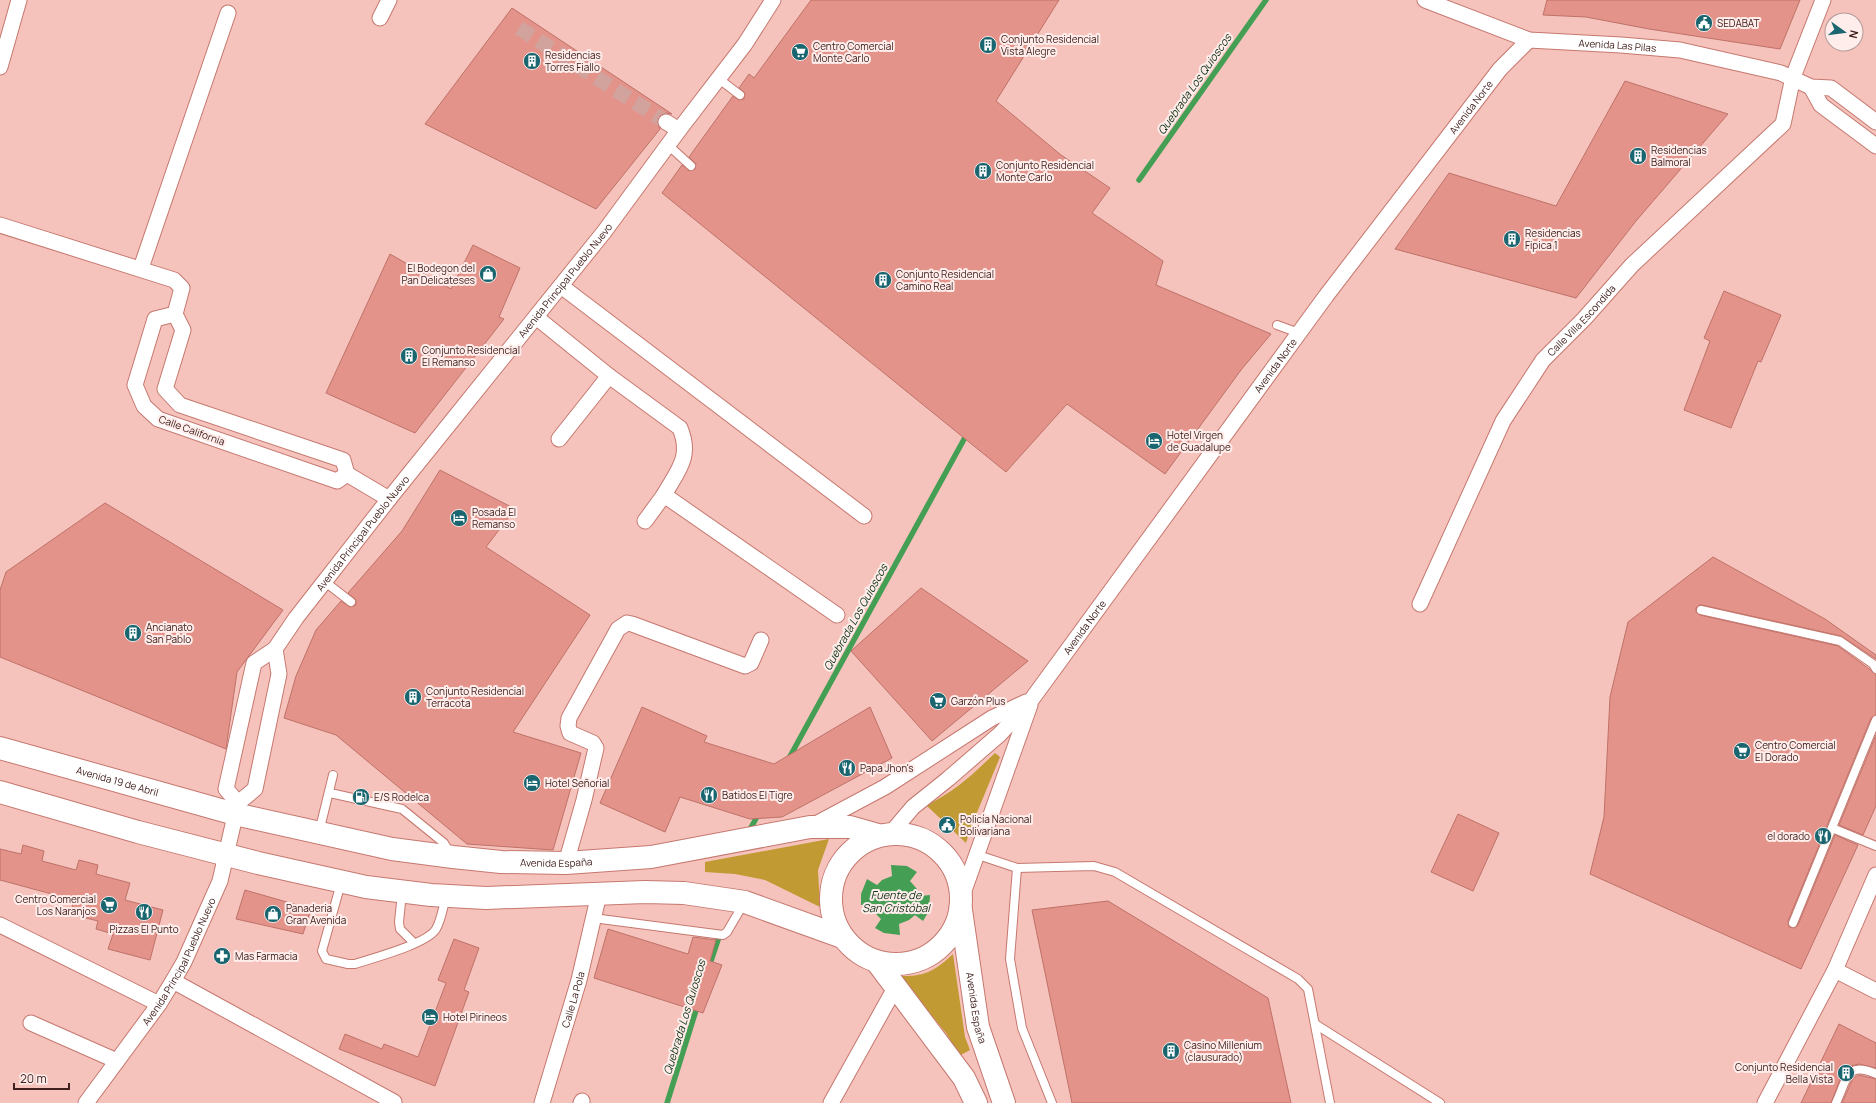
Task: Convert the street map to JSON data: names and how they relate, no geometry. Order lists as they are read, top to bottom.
{
  "streets": {
    "main road": ["Avenida 19 de Abril", "Avenida España"],
    "street": [
      "Avenida Las Pilas",
      "Avenida Norte",
      "Avenida Principal Pueblo Nuevo",
      "Calle Villa Escondida",
      "Calle California",
      "Calle La Pola"
    ]
  },
  "crossings": [
    ["Avenida Las Pilas", "Avenida Norte"],
    ["Avenida Las Pilas", "Calle Villa Escondida"],
    ["Avenida Norte", "Avenida España"],
    ["Avenida Principal Pueblo Nuevo", "Calle California"],
    ["Avenida Principal Pueblo Nuevo", "Avenida 19 de Abril"],
    ["Avenida Principal Pueblo Nuevo", "Avenida España"],
    ["Avenida 19 de Abril", "Avenida España"]
  ],
  "water": ["Quebrada Los Quioscos", "Fuente de San Cristóbal"],
  "places": {
    "public building": ["SEDABAT", "Policía Nacional Bolivariana"],
    "building": [
      "Conjunto Residencial Vista Alegre",
      "Residencias Torres Fiallo",
      "Residencias Balmoral",
      "Conjunto Residencial Monte Carlo",
      "Residencias Fipica 1",
      "Conjunto Residencial Camino Real",
      "Conjunto Residencial El Remanso",
      "Ancianato San Pablo",
      "Conjunto Residencial Terracota",
      "Casino Millenium (clausurado)",
      "Conjunto Residencial Bella Vista"
    ],
    "supermarket": [
      "Centro Comercial Monte Carlo",
      "Garzón Plus",
      "Centro Comercial El Dorado",
      "Centro Comercial Los Naranjos"
    ],
    "shop": ["El Bodegon del Pan Delicateses", "Panaderia Gran Avenida"],
    "hotel": [
      "Hotel Virgen de Guadalupe",
      "Posada El Remanso",
      "Hotel Señorial",
      "Hotel Pirineos"
    ],
    "restaurant": [
      "Papa Jhon's",
      "Batidos El Tigre",
      "el dorado",
      "Pizzas El Punto"
    ],
    "fuel station": ["E/S Rodelca"],
    "pharmacy": ["Mas Farmacia"]
  },
  "scale_bar": "20 m",
  "north": "right"
}
